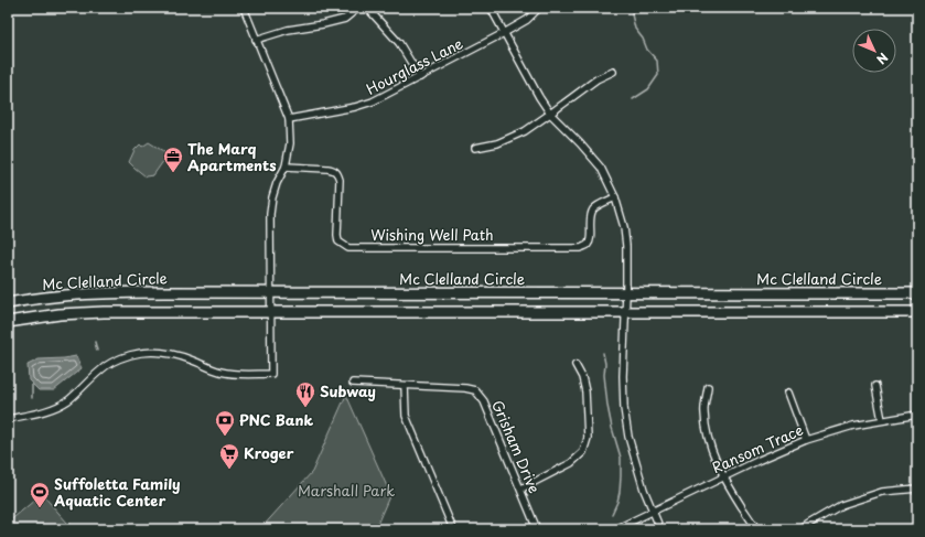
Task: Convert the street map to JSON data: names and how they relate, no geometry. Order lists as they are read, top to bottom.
{
  "streets": {
    "highway": ["Mc Clelland Circle"],
    "street": [
      "Hourglass Lane",
      "Wishing Well Path",
      "Grisham Drive",
      "Ransom Trace"
    ]
  },
  "parks": ["Marshall Park"],
  "places": {
    "office": ["The Marq Apartments"],
    "restaurant": ["Subway"],
    "bank": ["PNC Bank"],
    "supermarket": ["Kroger"],
    "sports": ["Suffoletta Family Aquatic Center"]
  },
  "north": "bottom right"
}
